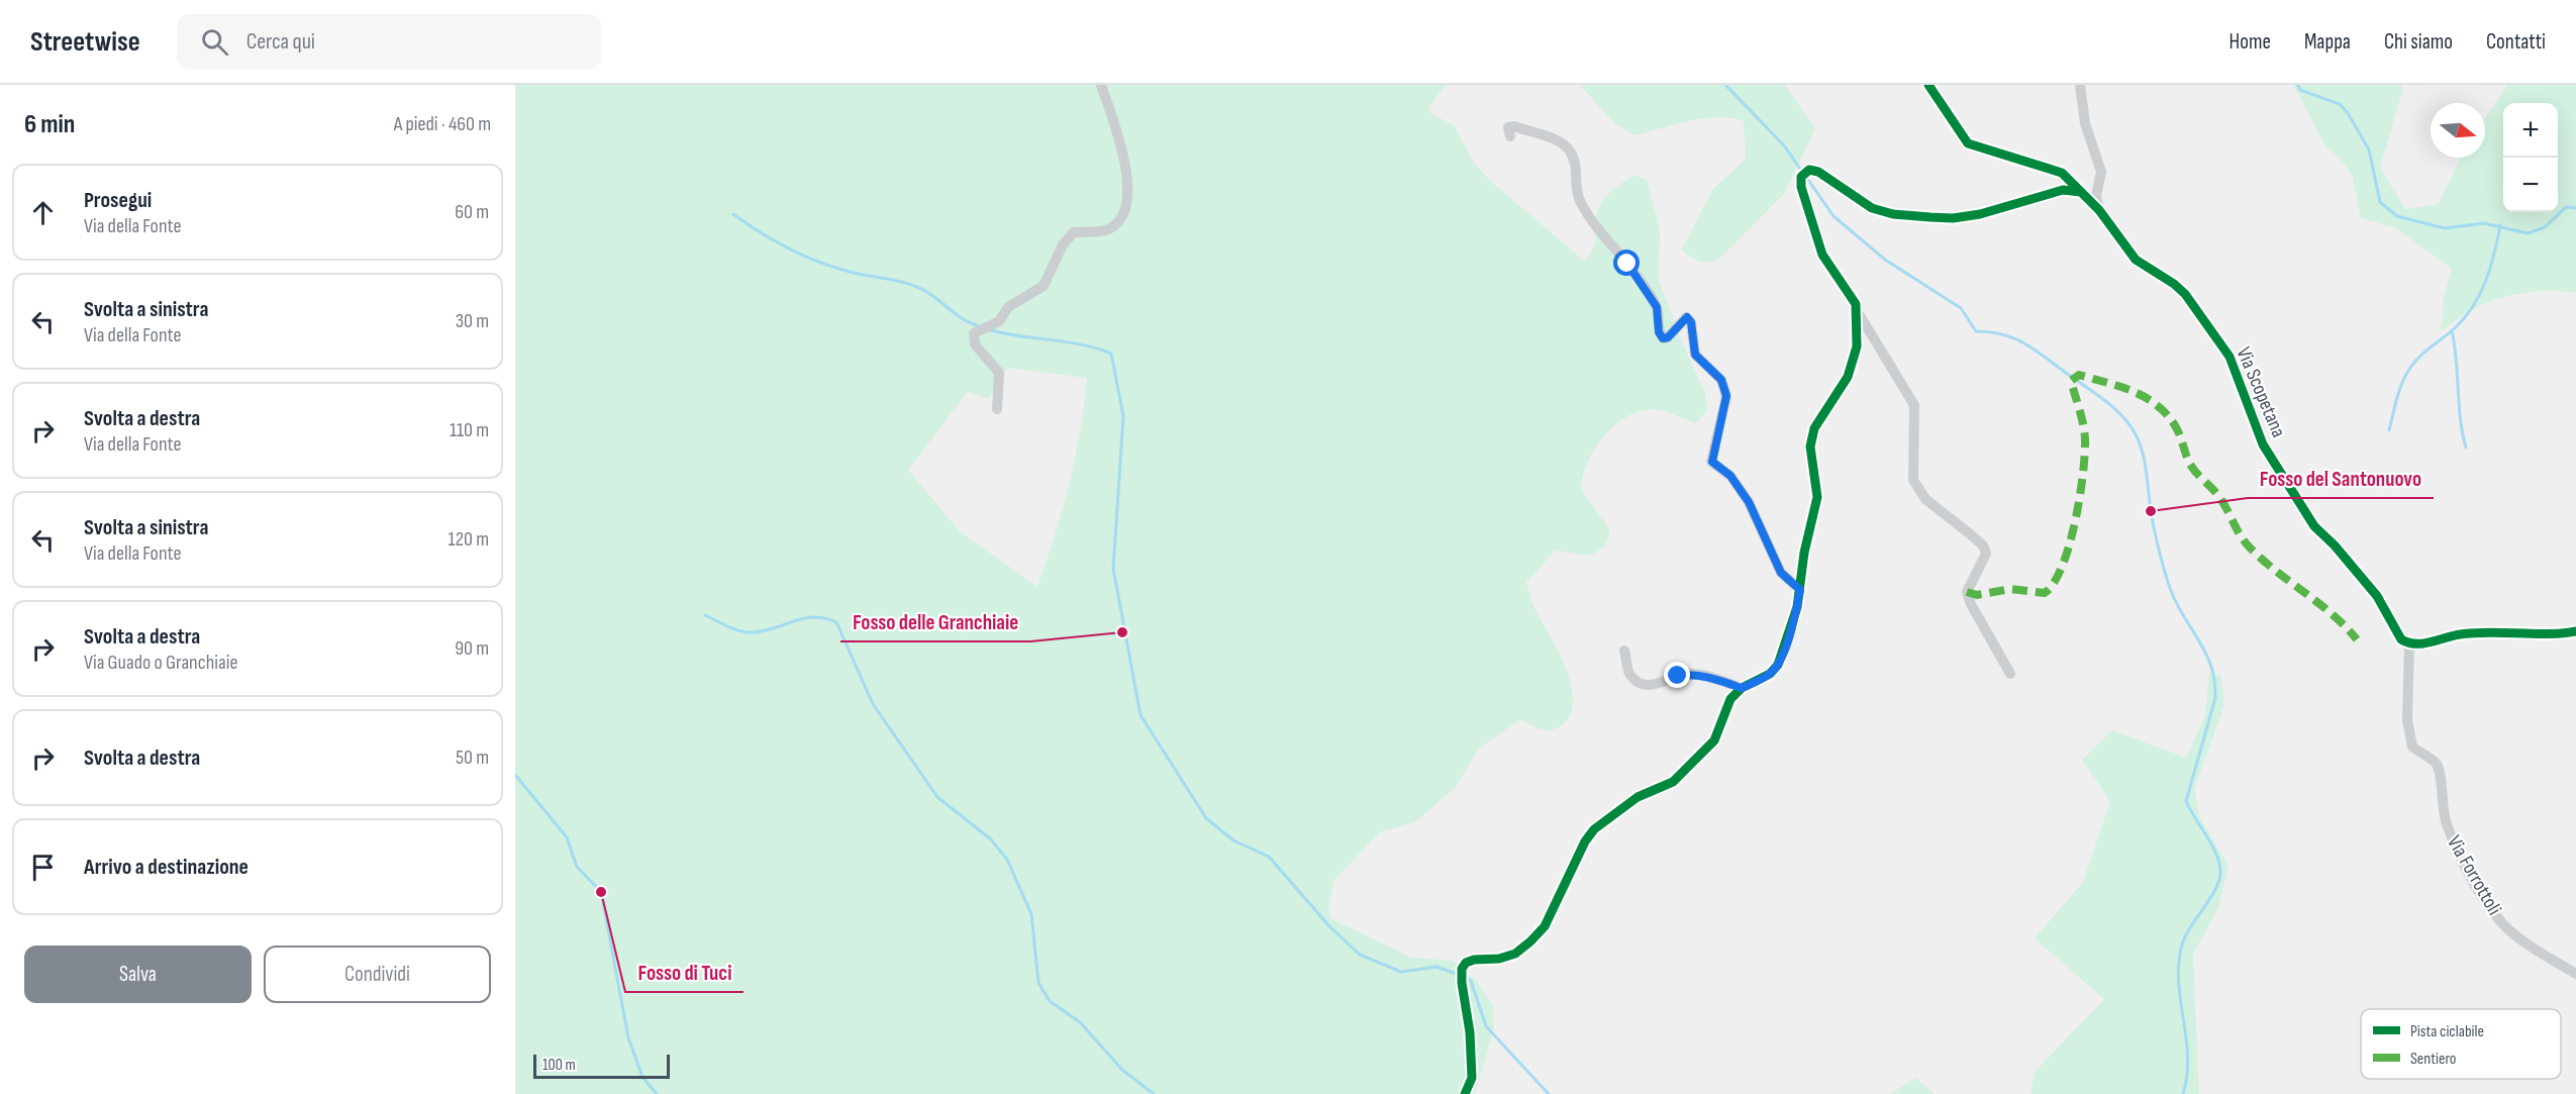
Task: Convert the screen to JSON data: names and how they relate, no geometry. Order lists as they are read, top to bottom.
{
  "streets": {
    "street": ["Via Scopetana", "Via Forrottoli"]
  },
  "crossings": [
    ["Via Scopetana", "Via Forrottoli"]
  ],
  "places": ["Fosso del Santonuovo", "Fosso delle Granchiaie", "Fosso di Tuci"],
  "legend": ["Pista ciclabile", "Sentiero"],
  "scale_bar": "100 m",
  "north": "right",
  "page": {
    "header": "Streetwise",
    "search": "Cerca qui",
    "nav": [
      "Home",
      "Mappa",
      "Chi siamo",
      "Contatti"
    ],
    "heading": ["6 min", "A piedi · 460 m"],
    "map_buttons": ["+", "−"],
    "list": [
      ["Prosegui", "Via della Fonte", "60 m"],
      ["Svolta a sinistra", "Via della Fonte", "30 m"],
      ["Svolta a destra", "Via della Fonte", "110 m"],
      ["Svolta a sinistra", "Via della Fonte", "120 m"],
      ["Svolta a destra", "Via Guado o Granchiaie", "90 m"],
      ["Svolta a destra", "50 m"],
      "Arrivo a destinazione"
    ],
    "buttons": ["Salva", "Condividi"],
    "scale": "100 m"
  }
}
